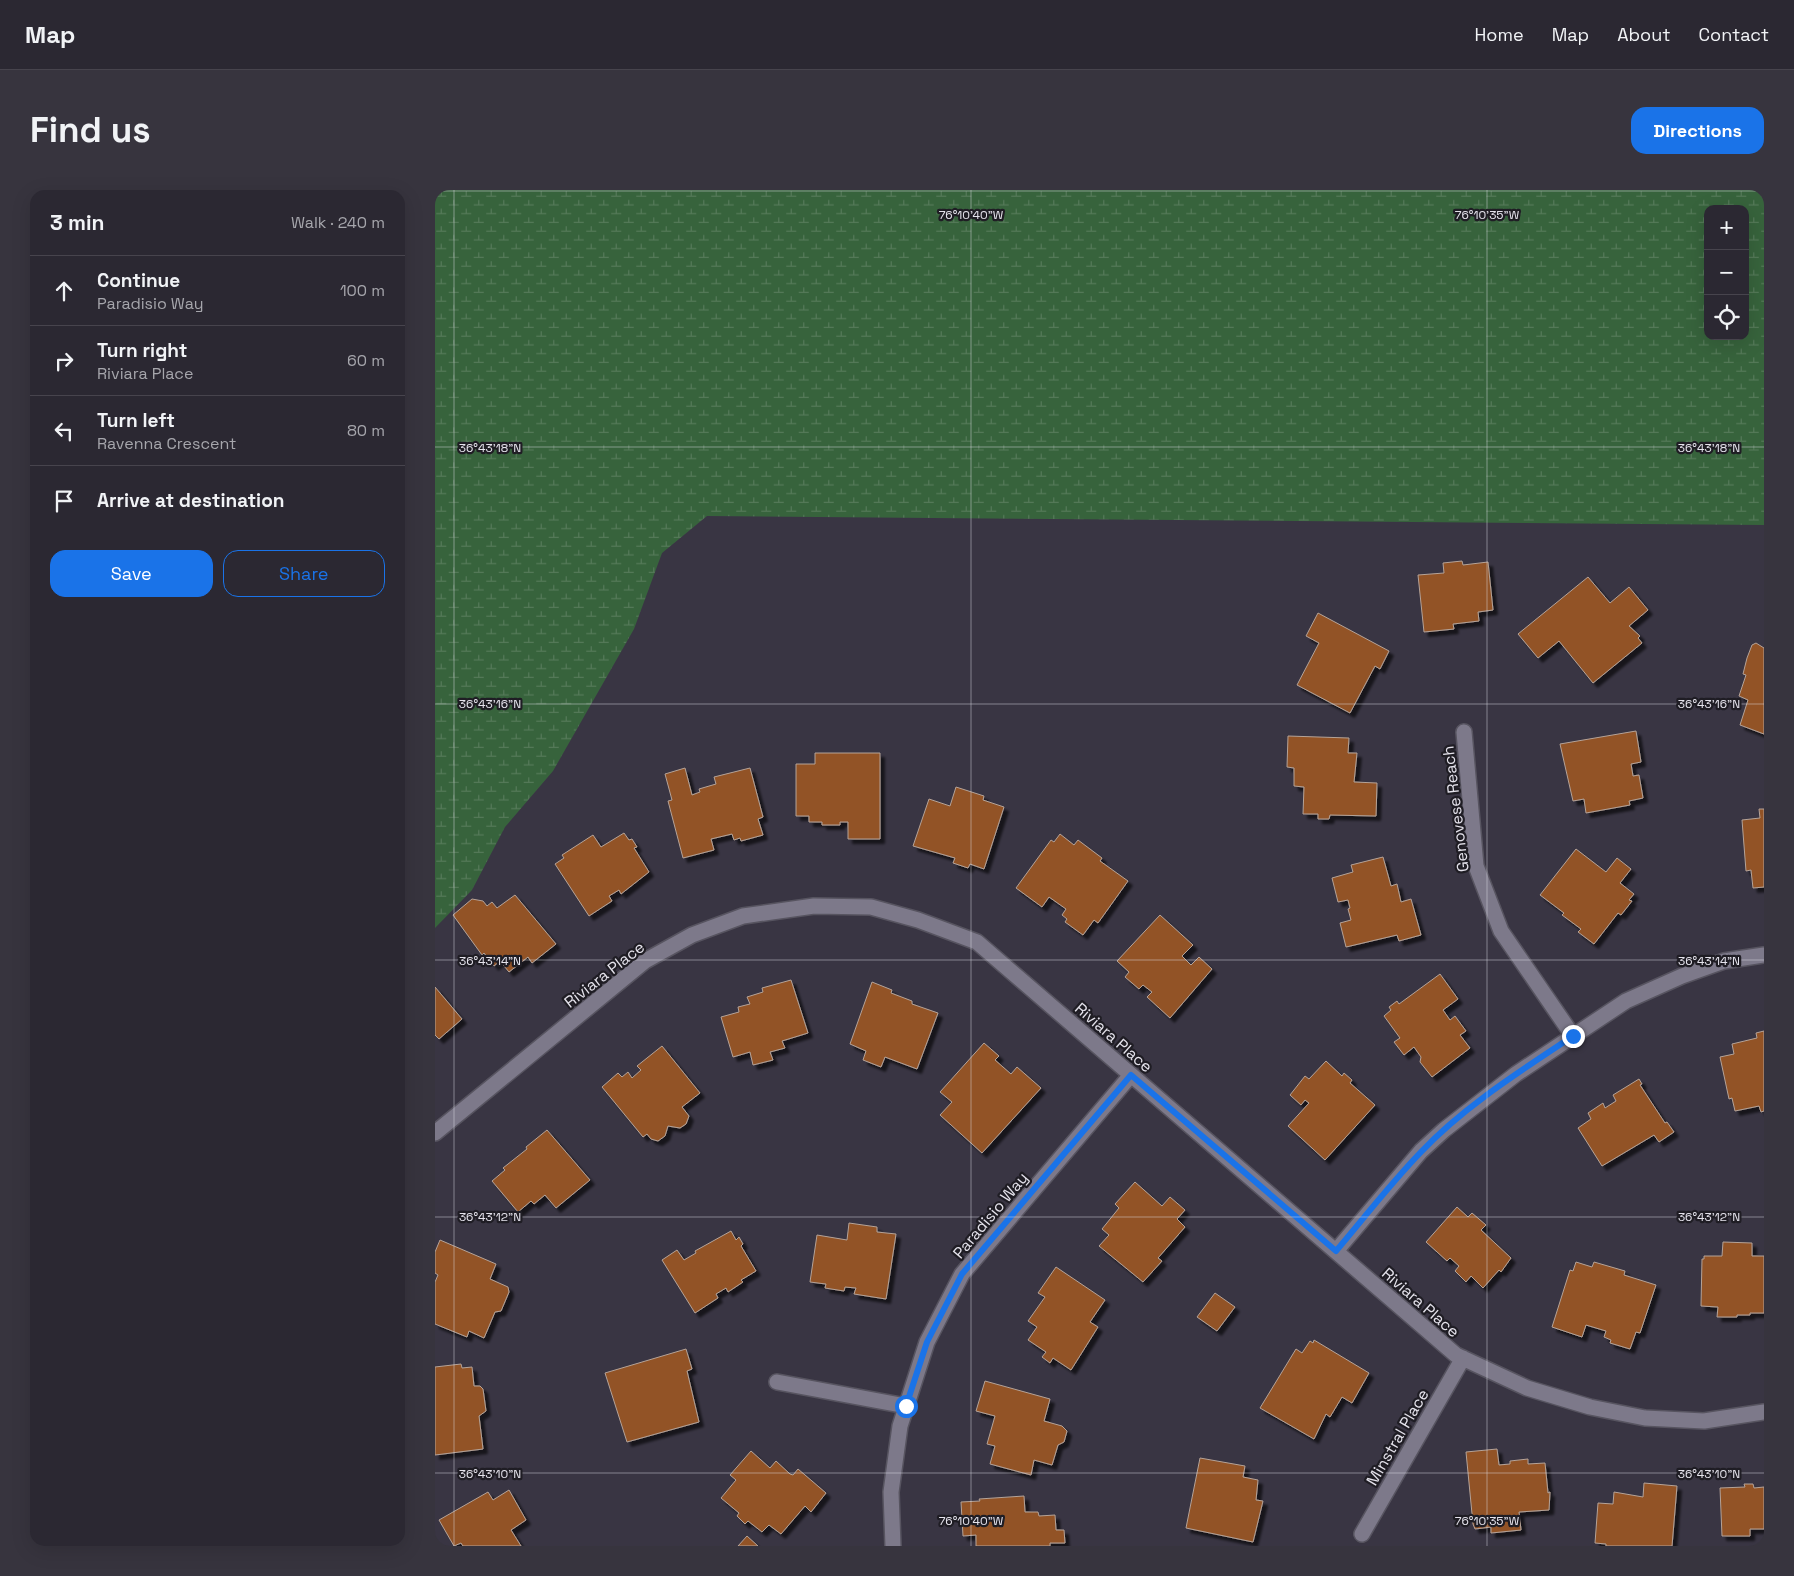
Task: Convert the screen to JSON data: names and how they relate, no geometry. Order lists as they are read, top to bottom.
{
  "streets": {
    "street": [
      "Genovese Reach",
      "Riviara Place",
      "Paradisio Way",
      "Minstral Place"
    ]
  },
  "crossings": [
    ["Riviara Place", "Paradisio Way"],
    ["Riviara Place", "Minstral Place"]
  ],
  "page": {
    "header": "Map",
    "nav": [
      "Home",
      "Map",
      "About",
      "Contact"
    ],
    "buttons": [
      "Directions",
      ["Save", "Share"]
    ],
    "title": "Find us",
    "heading": ["3 min", "Walk · 240 m"],
    "map_buttons": ["+", "−"],
    "list": [
      ["Continue", "Paradisio Way", "100 m"],
      ["Turn right", "Riviara Place", "60 m"],
      ["Turn left", "Ravenna Crescent", "80 m"],
      "Arrive at destination"
    ]
  },
  "coordinates": [
    "76°10'40\"W",
    "76°10'35\"W",
    "36°43'18\"N",
    "36°43'16\"N",
    "36°43'14\"N",
    "36°43'12\"N",
    "36°43'10\"N"
  ]
}
